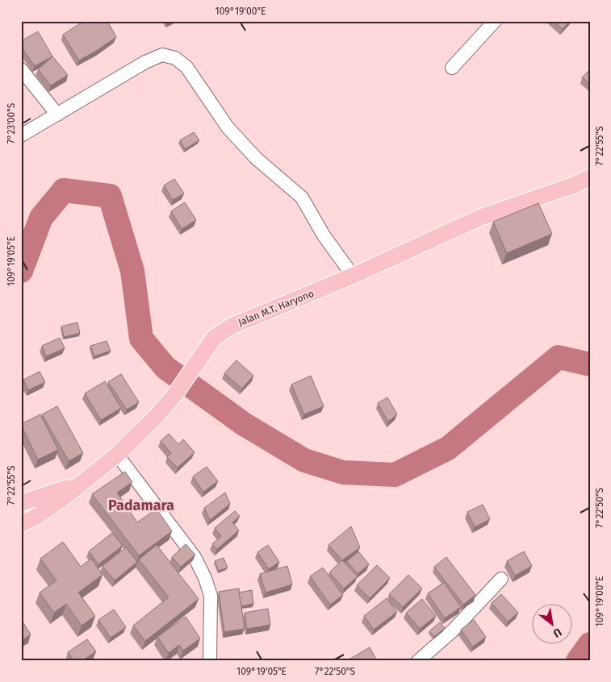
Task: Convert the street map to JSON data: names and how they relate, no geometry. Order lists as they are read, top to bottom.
{
  "streets": {
    "main road": ["Jalan M.T. Haryono"]
  },
  "districts": ["Padamara"],
  "north": "bottom right",
  "coordinates": [
    "109°19'00\"E",
    "7°23'00\"S",
    "7°22'55\"S",
    "109°19'05\"E",
    "7°22'50\"S"
  ]
}
